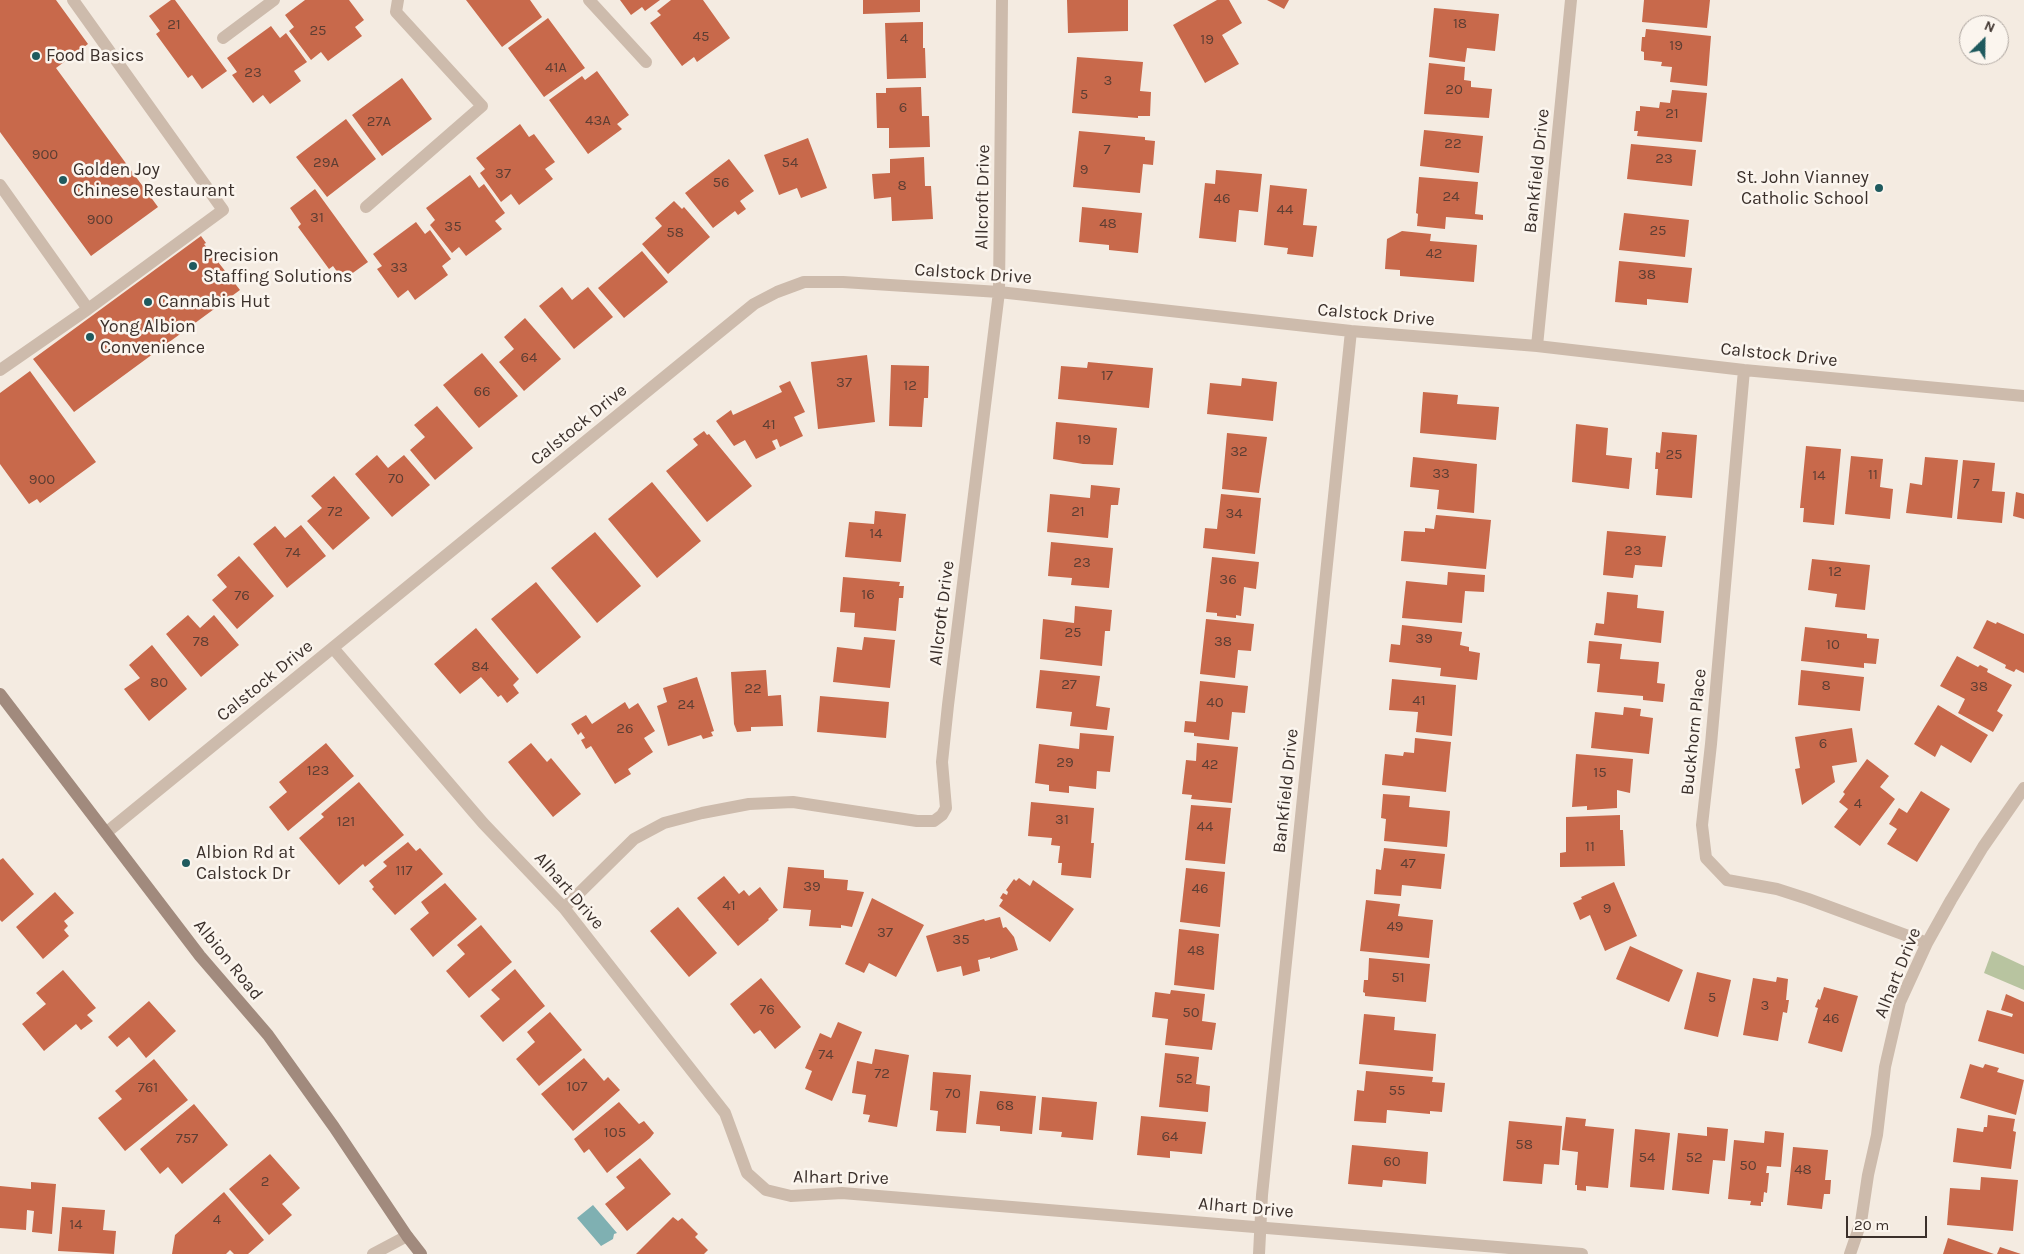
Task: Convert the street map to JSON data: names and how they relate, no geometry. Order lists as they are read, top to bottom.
{
  "streets": {
    "main road": ["Albion Road"],
    "street": [
      "Bankfield Drive",
      "Allcroft Drive",
      "Calstock Drive",
      "Buckhorn Place",
      "Alhart Drive"
    ]
  },
  "crossings": [
    ["Bankfield Drive", "Calstock Drive"],
    ["Bankfield Drive", "Alhart Drive"],
    ["Allcroft Drive", "Calstock Drive"],
    ["Allcroft Drive", "Alhart Drive"],
    ["Calstock Drive", "Buckhorn Place"],
    ["Calstock Drive", "Alhart Drive"],
    ["Calstock Drive", "Albion Road"],
    ["Buckhorn Place", "Alhart Drive"]
  ],
  "places": [
    "Food Basics",
    "Golden Joy Chinese Restaurant",
    "St. John Vianney Catholic School",
    "Precision Staffing Solutions",
    "Cannabis Hut",
    "Yong Albion Convenience",
    "Albion Rd at Calstock Dr"
  ],
  "house_numbers": [
    "18",
    "21",
    "25",
    "45",
    "4",
    "19",
    "19",
    "41A",
    "23",
    "3",
    "20",
    "5",
    "6",
    "21",
    "43A",
    "27A",
    "22",
    "7",
    "900",
    "23",
    "29A",
    "54",
    "9",
    "37",
    "56",
    "8",
    "24",
    "46",
    "44",
    "31",
    "900",
    "48",
    "35",
    "25",
    "58",
    "42",
    "33",
    "38",
    "64",
    "17",
    "37",
    "12",
    "66",
    "41",
    "19",
    "32",
    "25",
    "33",
    "11",
    "14",
    "70",
    "900",
    "7",
    "72",
    "21",
    "34",
    "14",
    "23",
    "74",
    "23",
    "12",
    "36",
    "16",
    "76",
    "25",
    "39",
    "78",
    "38",
    "10",
    "84",
    "80",
    "27",
    "8",
    "38",
    "22",
    "41",
    "40",
    "24",
    "26",
    "6",
    "29",
    "42",
    "123",
    "15",
    "4",
    "31",
    "121",
    "44",
    "11",
    "47",
    "117",
    "39",
    "46",
    "41",
    "9",
    "49",
    "37",
    "35",
    "48",
    "51",
    "5",
    "3",
    "76",
    "50",
    "46",
    "74",
    "72",
    "52",
    "107",
    "761",
    "55",
    "70",
    "68",
    "105",
    "64",
    "757",
    "58",
    "54",
    "52",
    "60",
    "50",
    "48",
    "2",
    "4",
    "14"
  ],
  "scale_bar": "20 m",
  "north": "top right"
}
